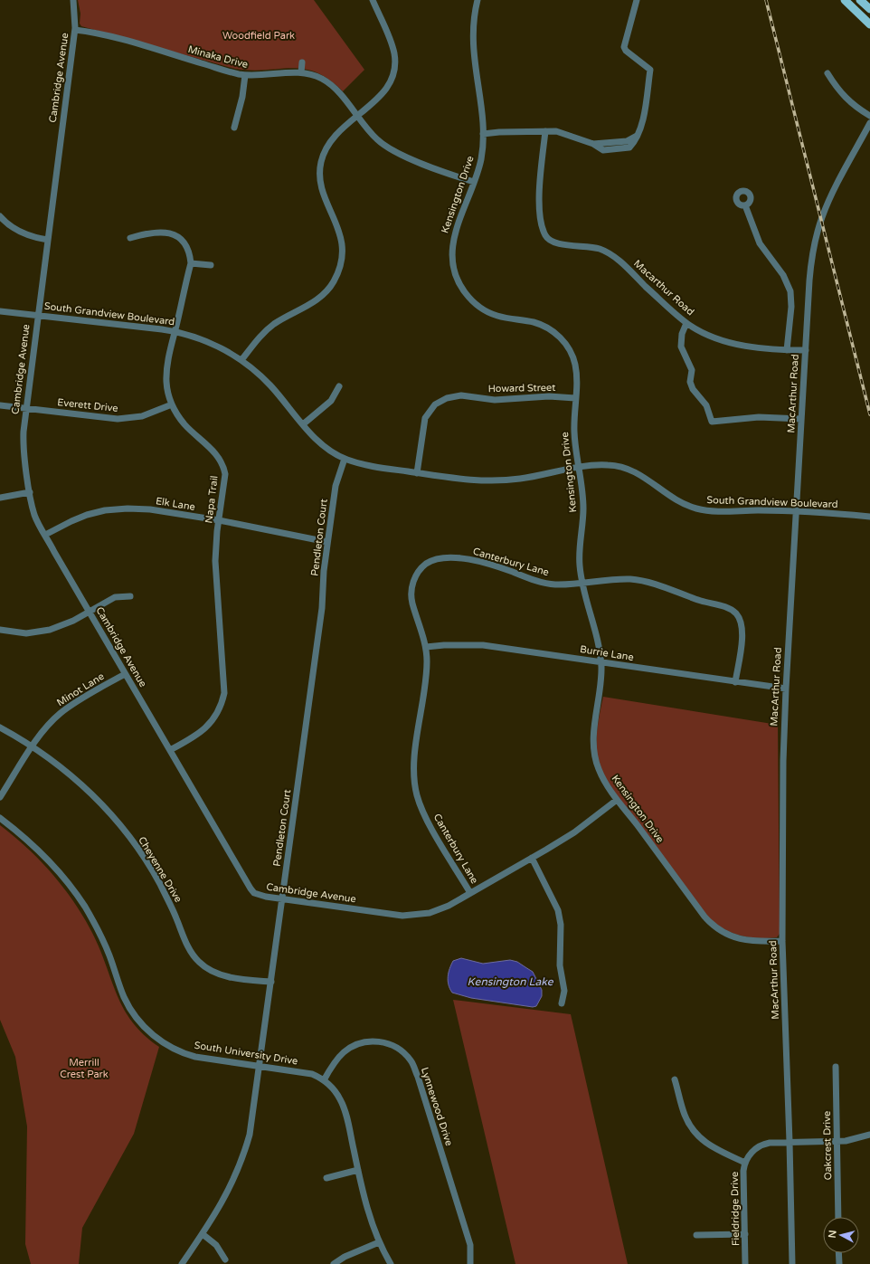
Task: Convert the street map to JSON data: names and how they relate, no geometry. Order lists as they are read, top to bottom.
{
  "streets": {
    "street": [
      "Minaka Drive",
      "Cambridge Avenue",
      "Kensington Drive",
      "Macarthur Road",
      "South Grandview Boulevard",
      "Howard Street",
      "MacArthur Road",
      "Everett Drive",
      "Napa Trail",
      "Elk Lane",
      "Pendleton Court",
      "Canterbury Lane",
      "Burrie Lane",
      "Minot Lane",
      "Cheyenne Drive",
      "South University Drive",
      "Lynnewood Drive",
      "Oakcrest Drive",
      "Fieldridge Drive"
    ]
  },
  "crossings": [
    ["Minaka Drive", "Cambridge Avenue"],
    ["Minaka Drive", "Kensington Drive"],
    ["Cambridge Avenue", "Kensington Drive"],
    ["Cambridge Avenue", "South Grandview Boulevard"],
    ["Cambridge Avenue", "Everett Drive"],
    ["Cambridge Avenue", "Napa Trail"],
    ["Cambridge Avenue", "Elk Lane"],
    ["Cambridge Avenue", "Pendleton Court"],
    ["Cambridge Avenue", "Canterbury Lane"],
    ["Cambridge Avenue", "Minot Lane"],
    ["Kensington Drive", "South Grandview Boulevard"],
    ["Kensington Drive", "Howard Street"],
    ["Kensington Drive", "MacArthur Road"],
    ["Kensington Drive", "Canterbury Lane"],
    ["Kensington Drive", "Burrie Lane"],
    ["Macarthur Road", "MacArthur Road"],
    ["South Grandview Boulevard", "Howard Street"],
    ["South Grandview Boulevard", "MacArthur Road"],
    ["South Grandview Boulevard", "Napa Trail"],
    ["South Grandview Boulevard", "Pendleton Court"],
    ["MacArthur Road", "Burrie Lane"],
    ["MacArthur Road", "Fieldridge Drive"],
    ["Everett Drive", "Napa Trail"],
    ["Napa Trail", "Elk Lane"],
    ["Elk Lane", "Pendleton Court"],
    ["Pendleton Court", "Cheyenne Drive"],
    ["Pendleton Court", "South University Drive"],
    ["Canterbury Lane", "Burrie Lane"],
    ["Minot Lane", "Cheyenne Drive"],
    ["South University Drive", "Lynnewood Drive"],
    ["Oakcrest Drive", "Fieldridge Drive"]
  ],
  "water": ["Kensington Lake"],
  "parks": ["Woodfield Park", "Merrill Crest Park"],
  "north": "left"
}
